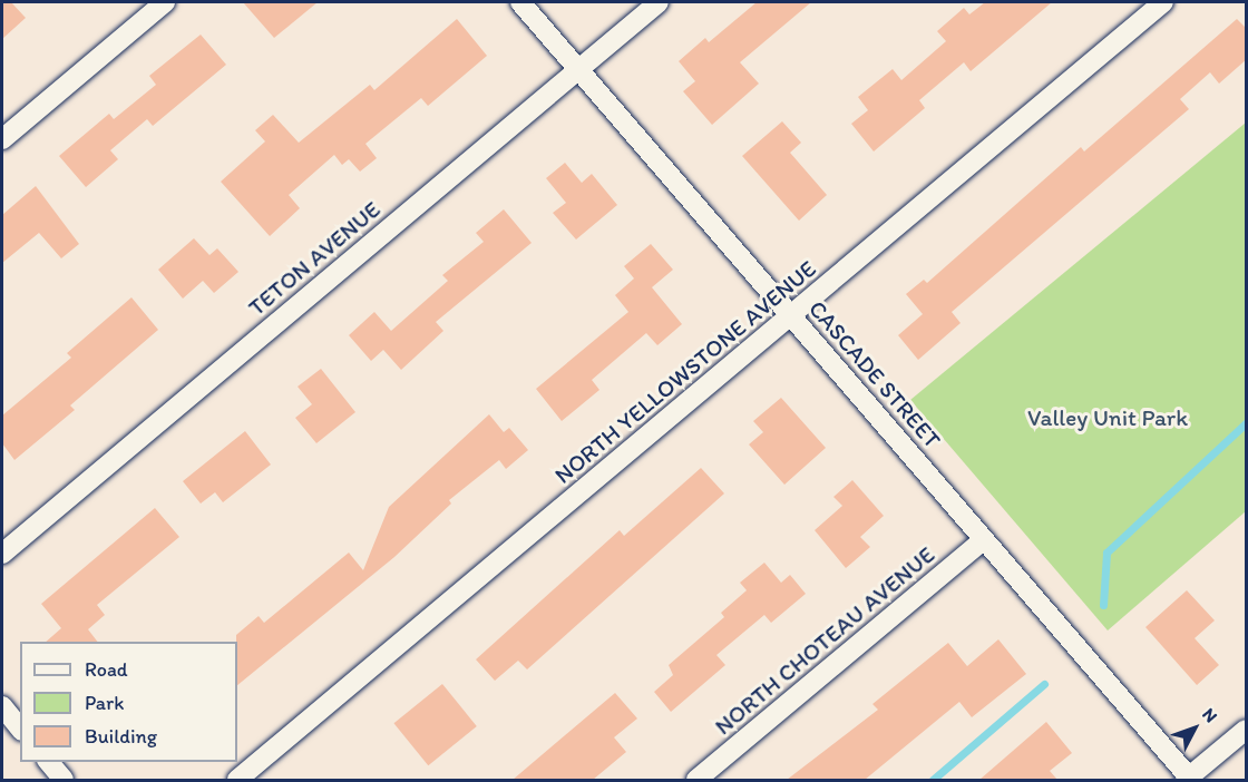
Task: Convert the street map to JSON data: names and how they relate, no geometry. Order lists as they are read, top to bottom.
{
  "streets": {
    "street": [
      "TETON AVENUE",
      "NORTH YELLOWSTONE AVENUE",
      "CASCADE STREET",
      "NORTH CHOTEAU AVENUE"
    ]
  },
  "crossings": [
    ["TETON AVENUE", "CASCADE STREET"],
    ["NORTH YELLOWSTONE AVENUE", "CASCADE STREET"],
    ["CASCADE STREET", "NORTH CHOTEAU AVENUE"]
  ],
  "parks": ["Valley Unit Park"],
  "legend": ["Road", "Park", "Building"],
  "north": "top right"
}
